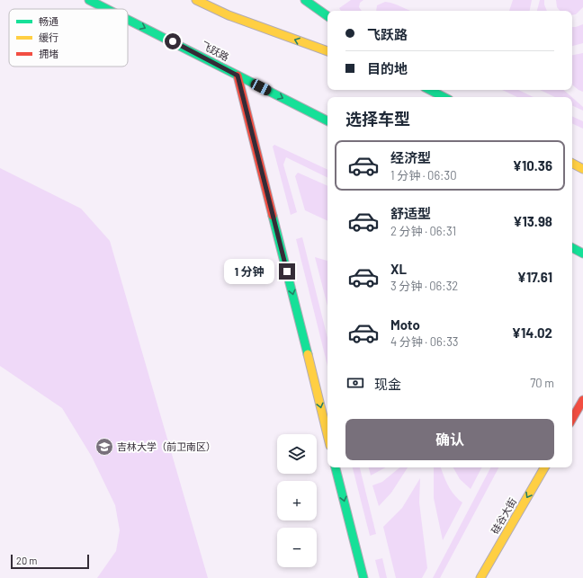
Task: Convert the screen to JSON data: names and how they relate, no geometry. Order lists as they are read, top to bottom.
{
  "streets": {
    "main road": ["飞跃路", "硅谷大街"]
  },
  "one_way": ["硅谷大街"],
  "places": {
    "school or university": ["吉林大学（前卫南区）"]
  },
  "legend": ["畅通", "缓行", "拥堵"],
  "scale_bar": "20 m",
  "page": {
    "banner": ["飞跃路", "目的地"],
    "heading": "选择车型",
    "list": [
      {
        "name": "经济型",
        "note": "1 分钟 · 06:30",
        "value": "¥10.36"
      },
      {
        "name": "舒适型",
        "note": "2 分钟 · 06:31",
        "value": "¥13.98"
      },
      {
        "name": "XL",
        "note": "3 分钟 · 06:32",
        "value": "¥17.61"
      },
      {
        "name": "Moto",
        "note": "4 分钟 · 06:33",
        "value": "¥14.02"
      }
    ],
    "bubble": "1 分钟",
    "pay": ["现金", "70 m"],
    "buttons": "确认",
    "map_buttons": ["+", "−"],
    "scale": "20 m"
  }
}
